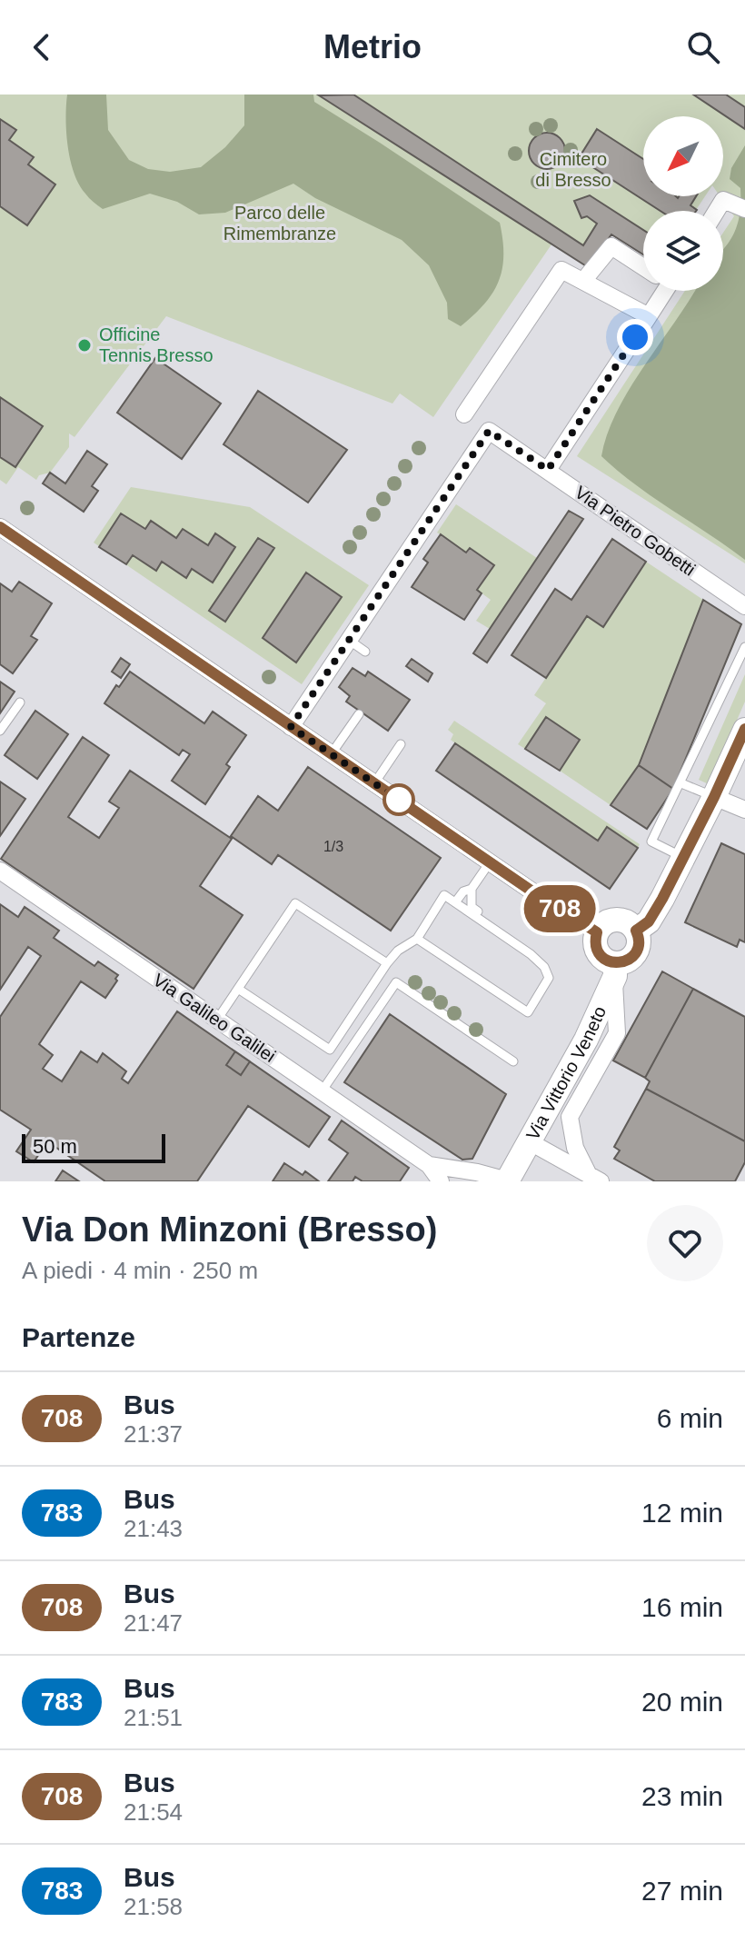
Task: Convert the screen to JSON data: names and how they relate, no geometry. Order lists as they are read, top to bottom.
{
  "streets": {
    "main road": ["Via Vittorio Veneto"],
    "street": ["Via Pietro Gobetti", "Via Galileo Galilei"]
  },
  "crossings": [
    ["Via Galileo Galilei", "Via Vittorio Veneto"]
  ],
  "parks": ["Cimitero di Bresso", "Parco delle Rimembranze"],
  "places": ["Officine Tennis Bresso"],
  "lines": ["bus line 708"],
  "house_numbers": ["1/3"],
  "scale_bar": "50 m",
  "north": "bottom left",
  "page": {
    "header": "Metrio",
    "on_map": "708",
    "scale": "50 m",
    "heading": [
      ["Via Don Minzoni (Bresso)", "A piedi · 4 min · 250 m"],
      "Partenze"
    ],
    "list": [
      {
        "mark": "708",
        "name": "Bus",
        "note": "21:37",
        "value": "6 min"
      },
      {
        "mark": "783",
        "name": "Bus",
        "note": "21:43",
        "value": "12 min"
      },
      {
        "mark": "708",
        "name": "Bus",
        "note": "21:47",
        "value": "16 min"
      },
      {
        "mark": "783",
        "name": "Bus",
        "note": "21:51",
        "value": "20 min"
      },
      {
        "mark": "708",
        "name": "Bus",
        "note": "21:54",
        "value": "23 min"
      },
      {
        "mark": "783",
        "name": "Bus",
        "note": "21:58",
        "value": "27 min"
      }
    ]
  }
}
